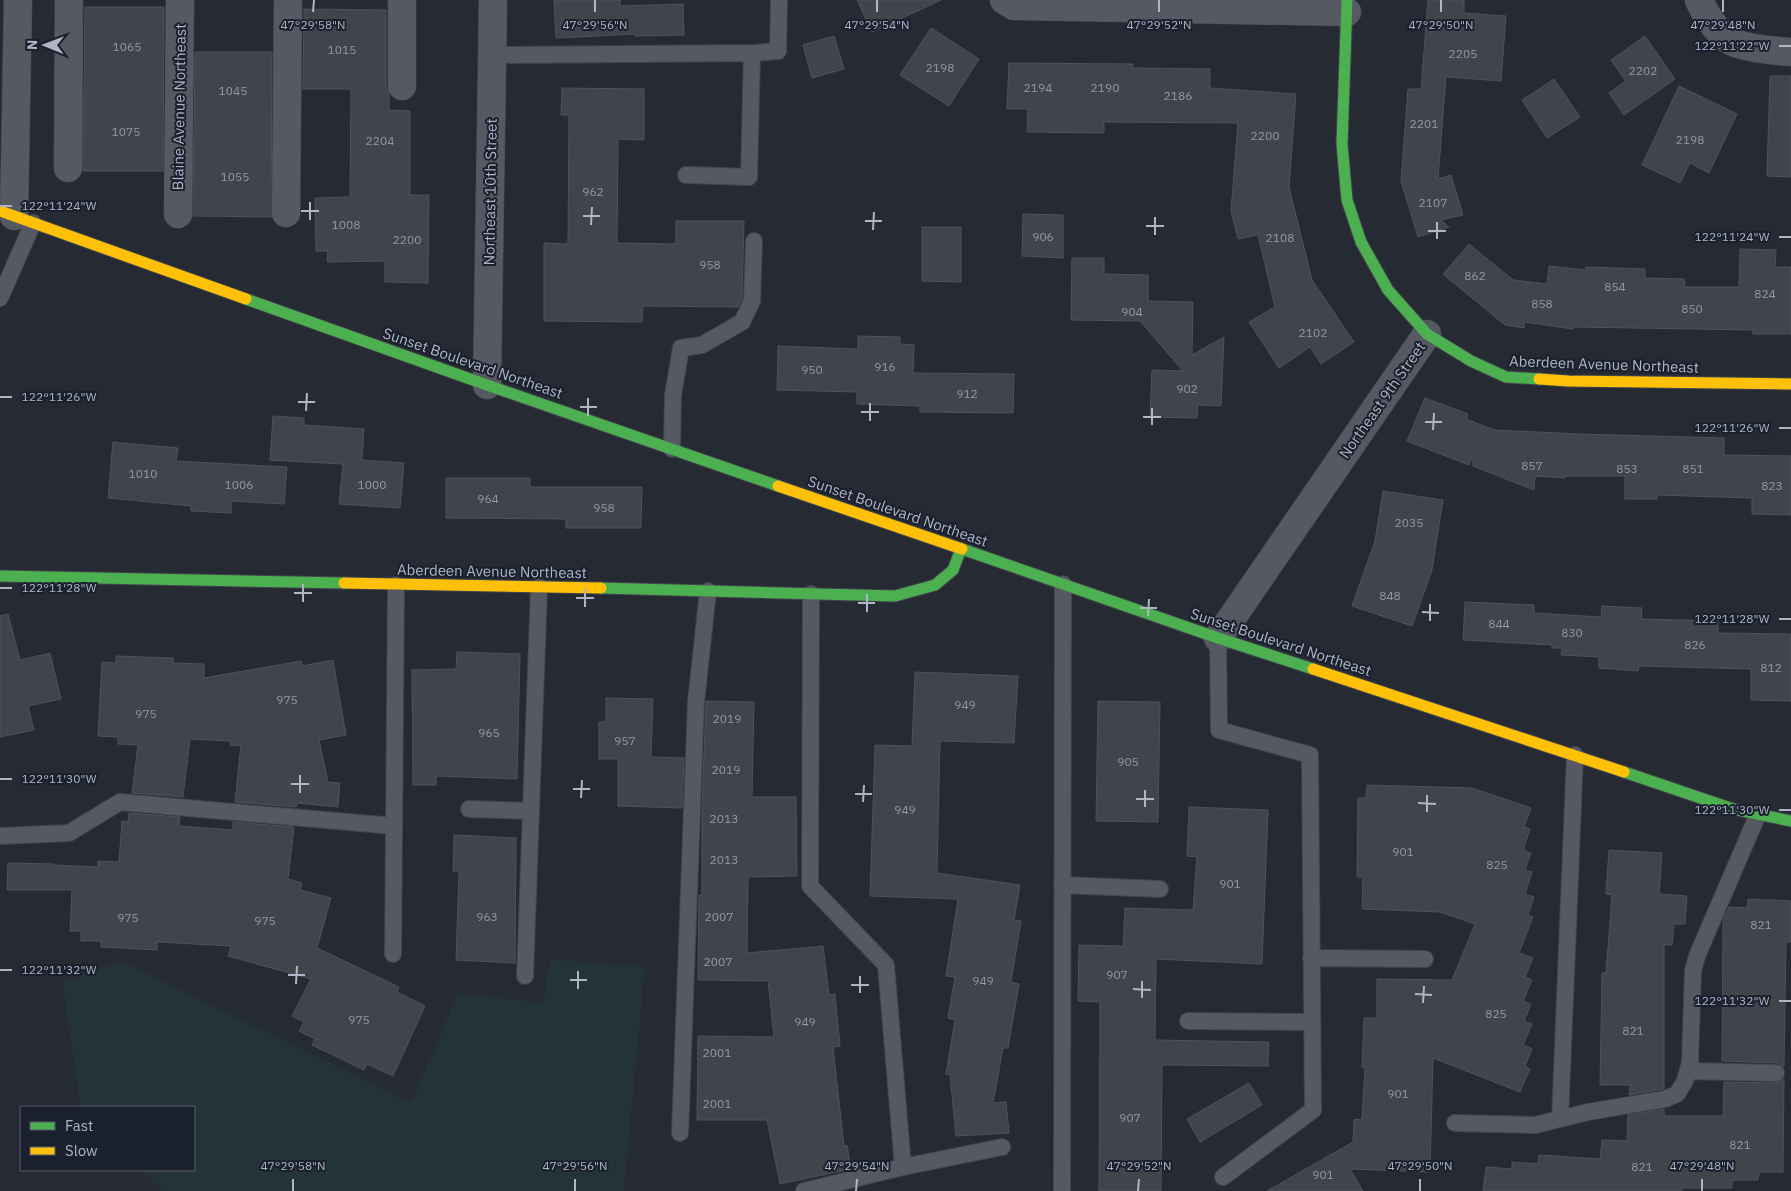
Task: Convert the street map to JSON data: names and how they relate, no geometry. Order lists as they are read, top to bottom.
{
  "streets": {
    "main road": ["Sunset Boulevard Northeast", "Aberdeen Avenue Northeast", "Northeast 9th Street"],
    "street": ["Blaine Avenue Northeast", "Northeast 10th Street"]
  },
  "crossings": [
    ["Northeast 10th Street", "Sunset Boulevard Northeast"],
    ["Sunset Boulevard Northeast", "Aberdeen Avenue Northeast"],
    ["Sunset Boulevard Northeast", "Northeast 9th Street"],
    ["Aberdeen Avenue Northeast", "Northeast 9th Street"]
  ],
  "house_numbers": [
    "1065",
    "1015",
    "2205",
    "2198",
    "2202",
    "2194",
    "2190",
    "1045",
    "2186",
    "2201",
    "1075",
    "2200",
    "2198",
    "2204",
    "1055",
    "962",
    "2107",
    "1008",
    "906",
    "2108",
    "2200",
    "958",
    "862",
    "854",
    "824",
    "858",
    "850",
    "904",
    "2102",
    "916",
    "950",
    "902",
    "912",
    "857",
    "853",
    "851",
    "1010",
    "1006",
    "1000",
    "823",
    "964",
    "958",
    "2035",
    "848",
    "844",
    "830",
    "826",
    "812",
    "975",
    "949",
    "975",
    "2019",
    "965",
    "957",
    "905",
    "2019",
    "949",
    "2013",
    "901",
    "2013",
    "825",
    "901",
    "963",
    "2007",
    "975",
    "975",
    "821",
    "2007",
    "907",
    "949",
    "825",
    "975",
    "949",
    "821",
    "2001",
    "901",
    "2001",
    "907",
    "821",
    "821",
    "901"
  ],
  "legend": ["Fast", "Slow"],
  "north": "left",
  "coordinates": [
    "47°29'58\"N",
    "47°29'56\"N",
    "47°29'54\"N",
    "47°29'52\"N",
    "47°29'50\"N",
    "47°29'48\"N",
    "122°11'22\"W",
    "122°11'24\"W",
    "122°11'26\"W",
    "122°11'28\"W",
    "122°11'30\"W",
    "122°11'32\"W"
  ]
}
